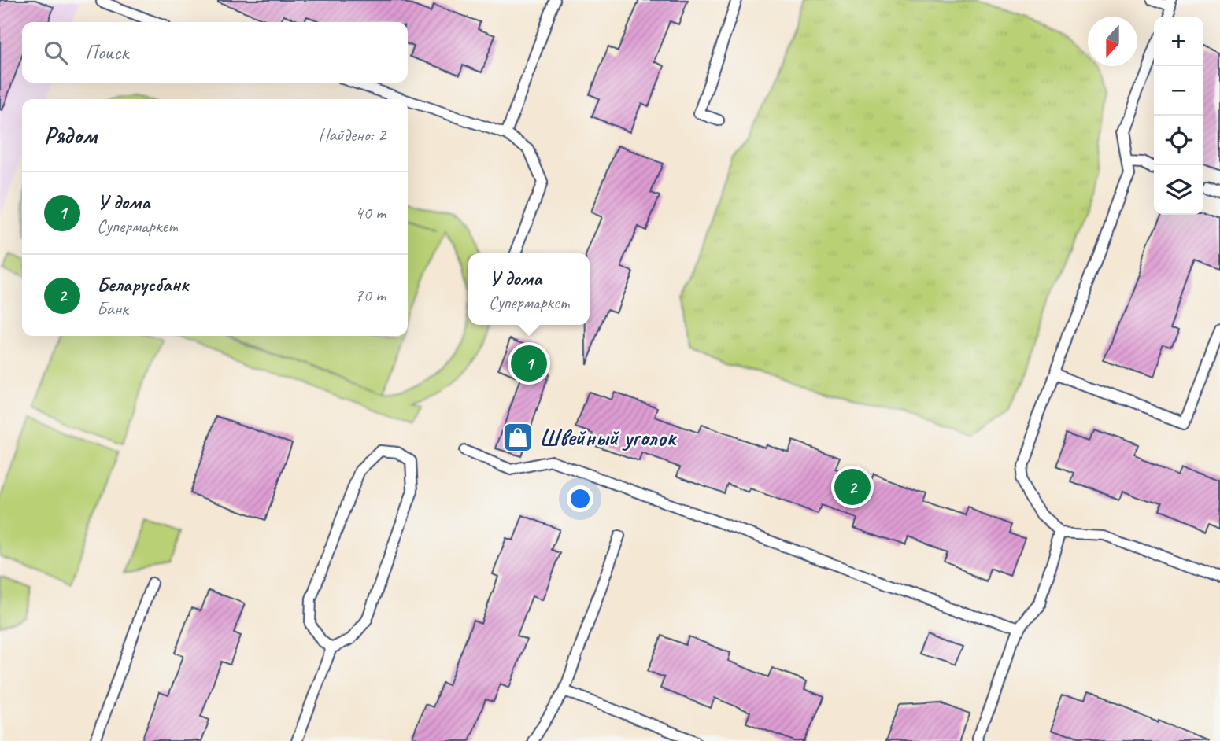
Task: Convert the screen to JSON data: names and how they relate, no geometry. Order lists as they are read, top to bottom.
{
  "places": {
    "shop": ["Швейный уголок"]
  },
  "north": "bottom",
  "page": {
    "map_buttons": ["+", "−"],
    "search": "Поиск",
    "heading": ["Рядом", "Найдено: 2"],
    "list": [
      {
        "mark": "1",
        "name": "У дома",
        "note": "Супермаркет",
        "value": "40 m"
      },
      {
        "mark": "2",
        "name": "Беларусбанк",
        "note": "Банк",
        "value": "70 m"
      }
    ],
    "popup": ["У дома", "Супермаркет"],
    "pins": ["1", "2"]
  }
}
